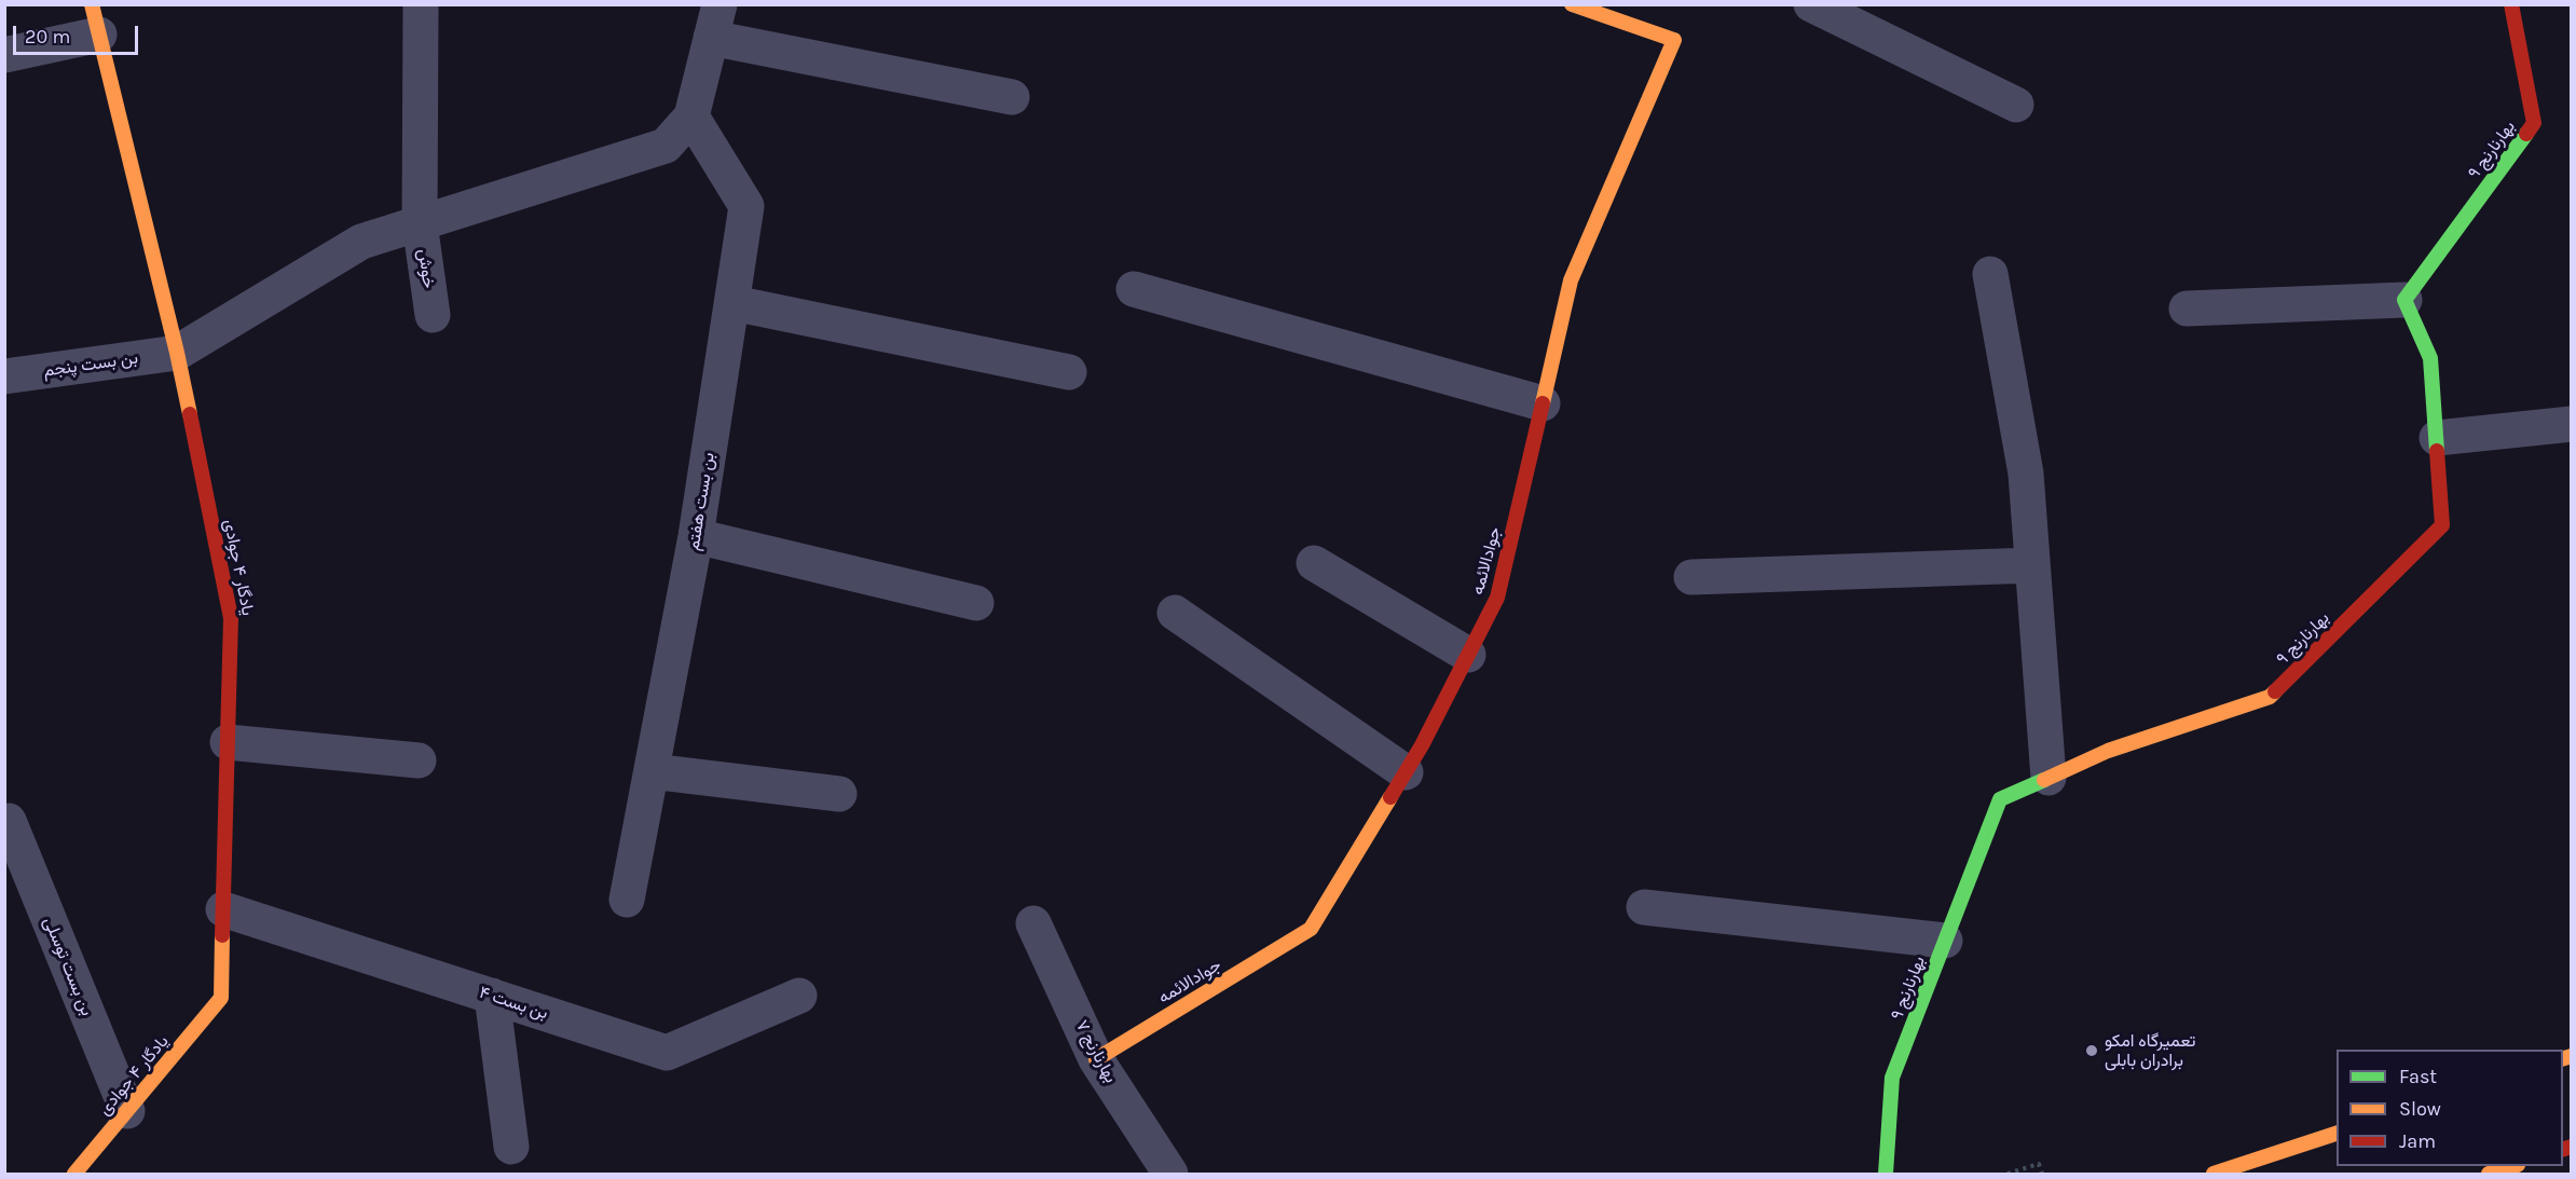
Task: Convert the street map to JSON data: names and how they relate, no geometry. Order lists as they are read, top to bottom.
{
  "streets": {
    "main road": ["بهارنارنج ۹", "جوادالائمه", "یادگار ۴ جوادی"],
    "street": [
      "خوش",
      "بن بست پنجم",
      "بن بست هفتم",
      "بن بست توسلی",
      "بن بست ۴",
      "بهارنارنج ۷"
    ]
  },
  "crossings": [
    ["بن بست پنجم", "یادگار ۴ جوادی"],
    ["جوادالائمه", "بهارنارنج ۷"],
    ["یادگار ۴ جوادی", "بن بست توسلی"],
    ["یادگار ۴ جوادی", "بن بست ۴"]
  ],
  "places": ["تعمیرگاه امکو برادران بابلی"],
  "legend": ["Fast", "Slow", "Jam"],
  "scale_bar": "20 m"
}
